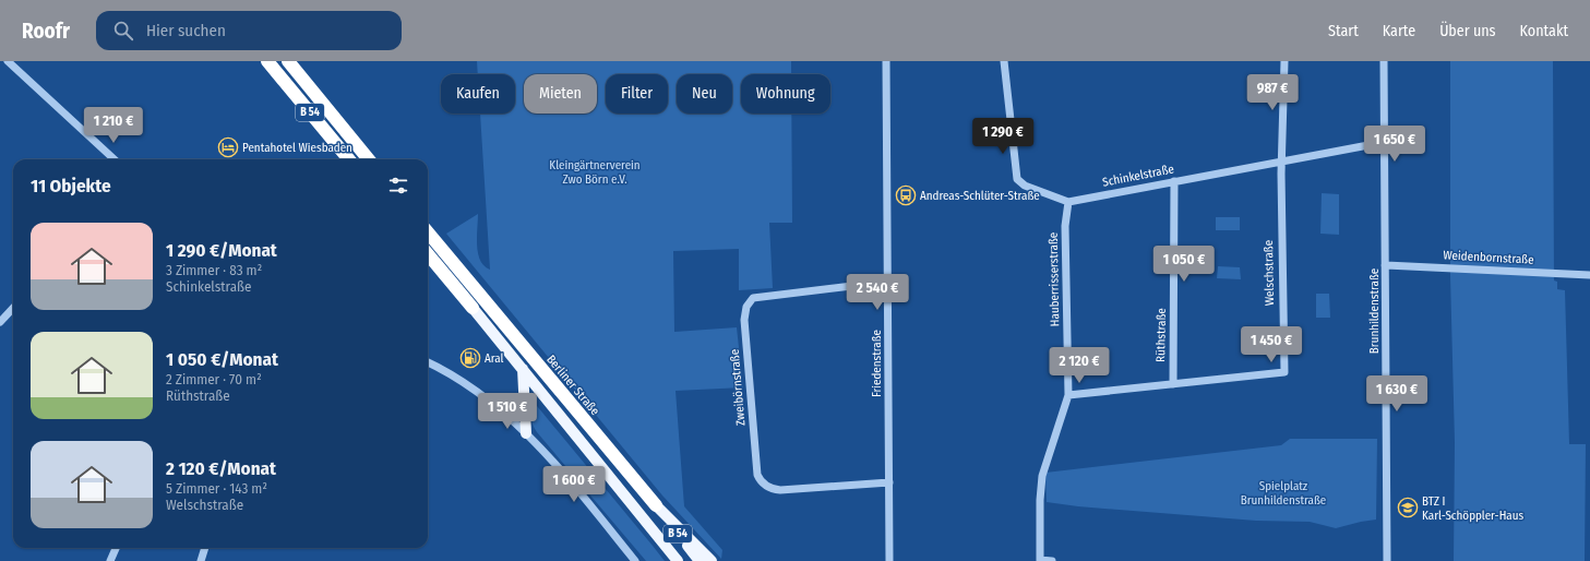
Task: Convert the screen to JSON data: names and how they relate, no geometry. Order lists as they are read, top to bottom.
{
  "streets": {
    "highway": ["B 54", "Berliner Straße"],
    "street": [
      "Schinkelstraße",
      "Weidenbornstraße",
      "Welschstraße",
      "Hauberrisserstraße",
      "Brunhildenstraße",
      "Rüthstraße",
      "Friedenstraße",
      "Zweibörnstraße"
    ]
  },
  "crossings": [
    ["Schinkelstraße", "Welschstraße"],
    ["Schinkelstraße", "Hauberrisserstraße"],
    ["Schinkelstraße", "Brunhildenstraße"],
    ["Schinkelstraße", "Rüthstraße"],
    ["Weidenbornstraße", "Brunhildenstraße"],
    ["Welschstraße", "Hauberrisserstraße"],
    ["Welschstraße", "Rüthstraße"],
    ["Friedenstraße", "Zweibörnstraße"]
  ],
  "parks": ["Kleingärtnerverein Zwo Börn e.V.", "Spielplatz Brunhildenstraße"],
  "places": {
    "hotel": ["Pentahotel Wiesbaden"],
    "bus stop": ["Andreas-Schlüter-Straße"],
    "fuel station": ["Aral"],
    "school or university": ["BTZ I Karl-Schöppler-Haus"]
  },
  "page": {
    "header": "Roofr",
    "search": "Hier suchen",
    "nav": [
      "Start",
      "Karte",
      "Über uns",
      "Kontakt"
    ],
    "price": [
      "987 €",
      "1 210 €",
      "1 290 €",
      "1 650 €",
      "1 050 €",
      "2 540 €",
      "1 450 €",
      "2 120 €",
      "1 630 €",
      "1 510 €",
      "1 600 €"
    ],
    "chip": [
      "Kaufen",
      "Mieten",
      "Filter",
      "Neu",
      "Wohnung"
    ],
    "heading": "11 Objekte",
    "list": [
      {
        "name": "1 290 €/Monat",
        "note": "3 Zimmer · 83 m² · Schinkelstraße"
      },
      {
        "name": "1 050 €/Monat",
        "note": "2 Zimmer · 70 m² · Rüthstraße"
      },
      {
        "name": "2 120 €/Monat",
        "note": "5 Zimmer · 143 m² · Welschstraße"
      }
    ]
  }
}
